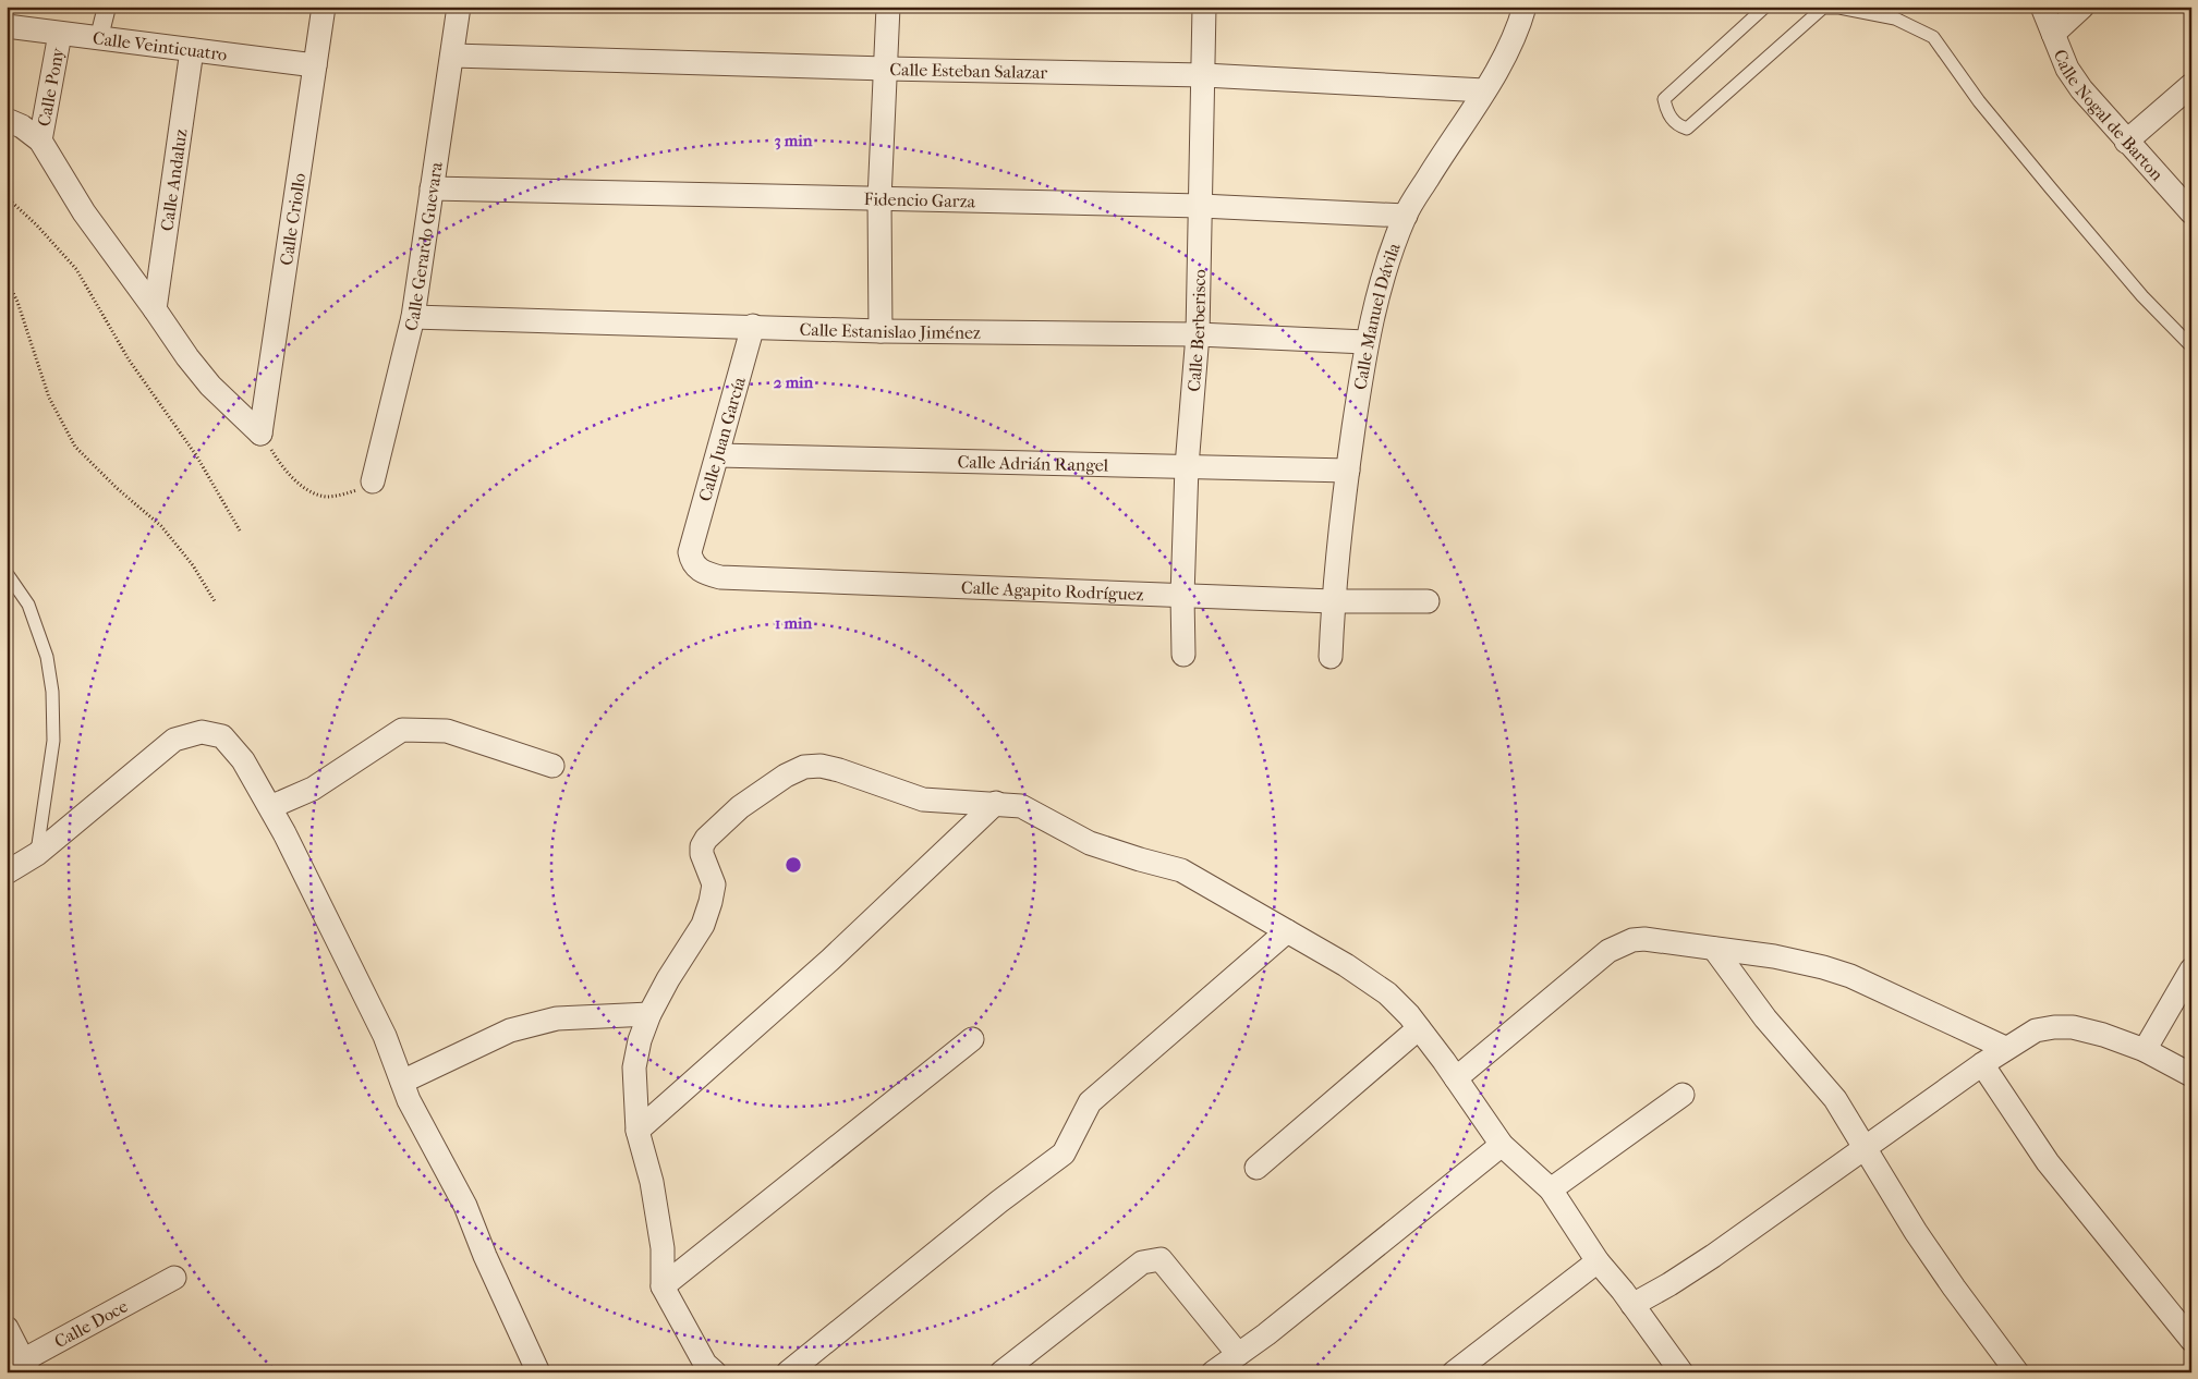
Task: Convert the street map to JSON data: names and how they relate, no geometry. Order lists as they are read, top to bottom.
{
  "streets": {
    "street": [
      "Calle Veinticuatro",
      "Calle Esteban Salazar",
      "Calle Pony",
      "Calle Nogal de Barton",
      "Calle Andaluz",
      "Fidencio Garza",
      "Calle Criollo",
      "Calle Gerardo Guevara",
      "Calle Manuel Dávila",
      "Calle Estanislao Jiménez",
      "Calle Berberisco",
      "Calle Juan García",
      "Calle Adrián Rangel",
      "Calle Agapito Rodríguez",
      "Calle Doce"
    ]
  },
  "crossings": [
    ["Calle Veinticuatro", "Calle Pony"],
    ["Calle Veinticuatro", "Calle Andaluz"],
    ["Calle Veinticuatro", "Calle Criollo"],
    ["Calle Esteban Salazar", "Calle Gerardo Guevara"],
    ["Calle Esteban Salazar", "Calle Manuel Dávila"],
    ["Calle Esteban Salazar", "Calle Berberisco"],
    ["Fidencio Garza", "Calle Gerardo Guevara"],
    ["Fidencio Garza", "Calle Manuel Dávila"],
    ["Fidencio Garza", "Calle Berberisco"],
    ["Calle Gerardo Guevara", "Calle Estanislao Jiménez"],
    ["Calle Manuel Dávila", "Calle Estanislao Jiménez"],
    ["Calle Manuel Dávila", "Calle Adrián Rangel"],
    ["Calle Manuel Dávila", "Calle Agapito Rodríguez"],
    ["Calle Estanislao Jiménez", "Calle Berberisco"],
    ["Calle Estanislao Jiménez", "Calle Juan García"],
    ["Calle Berberisco", "Calle Adrián Rangel"],
    ["Calle Berberisco", "Calle Agapito Rodríguez"],
    ["Calle Juan García", "Calle Adrián Rangel"],
    ["Calle Juan García", "Calle Agapito Rodríguez"]
  ],
  "rings": ["3 min", "2 min", "1 min"]
}
